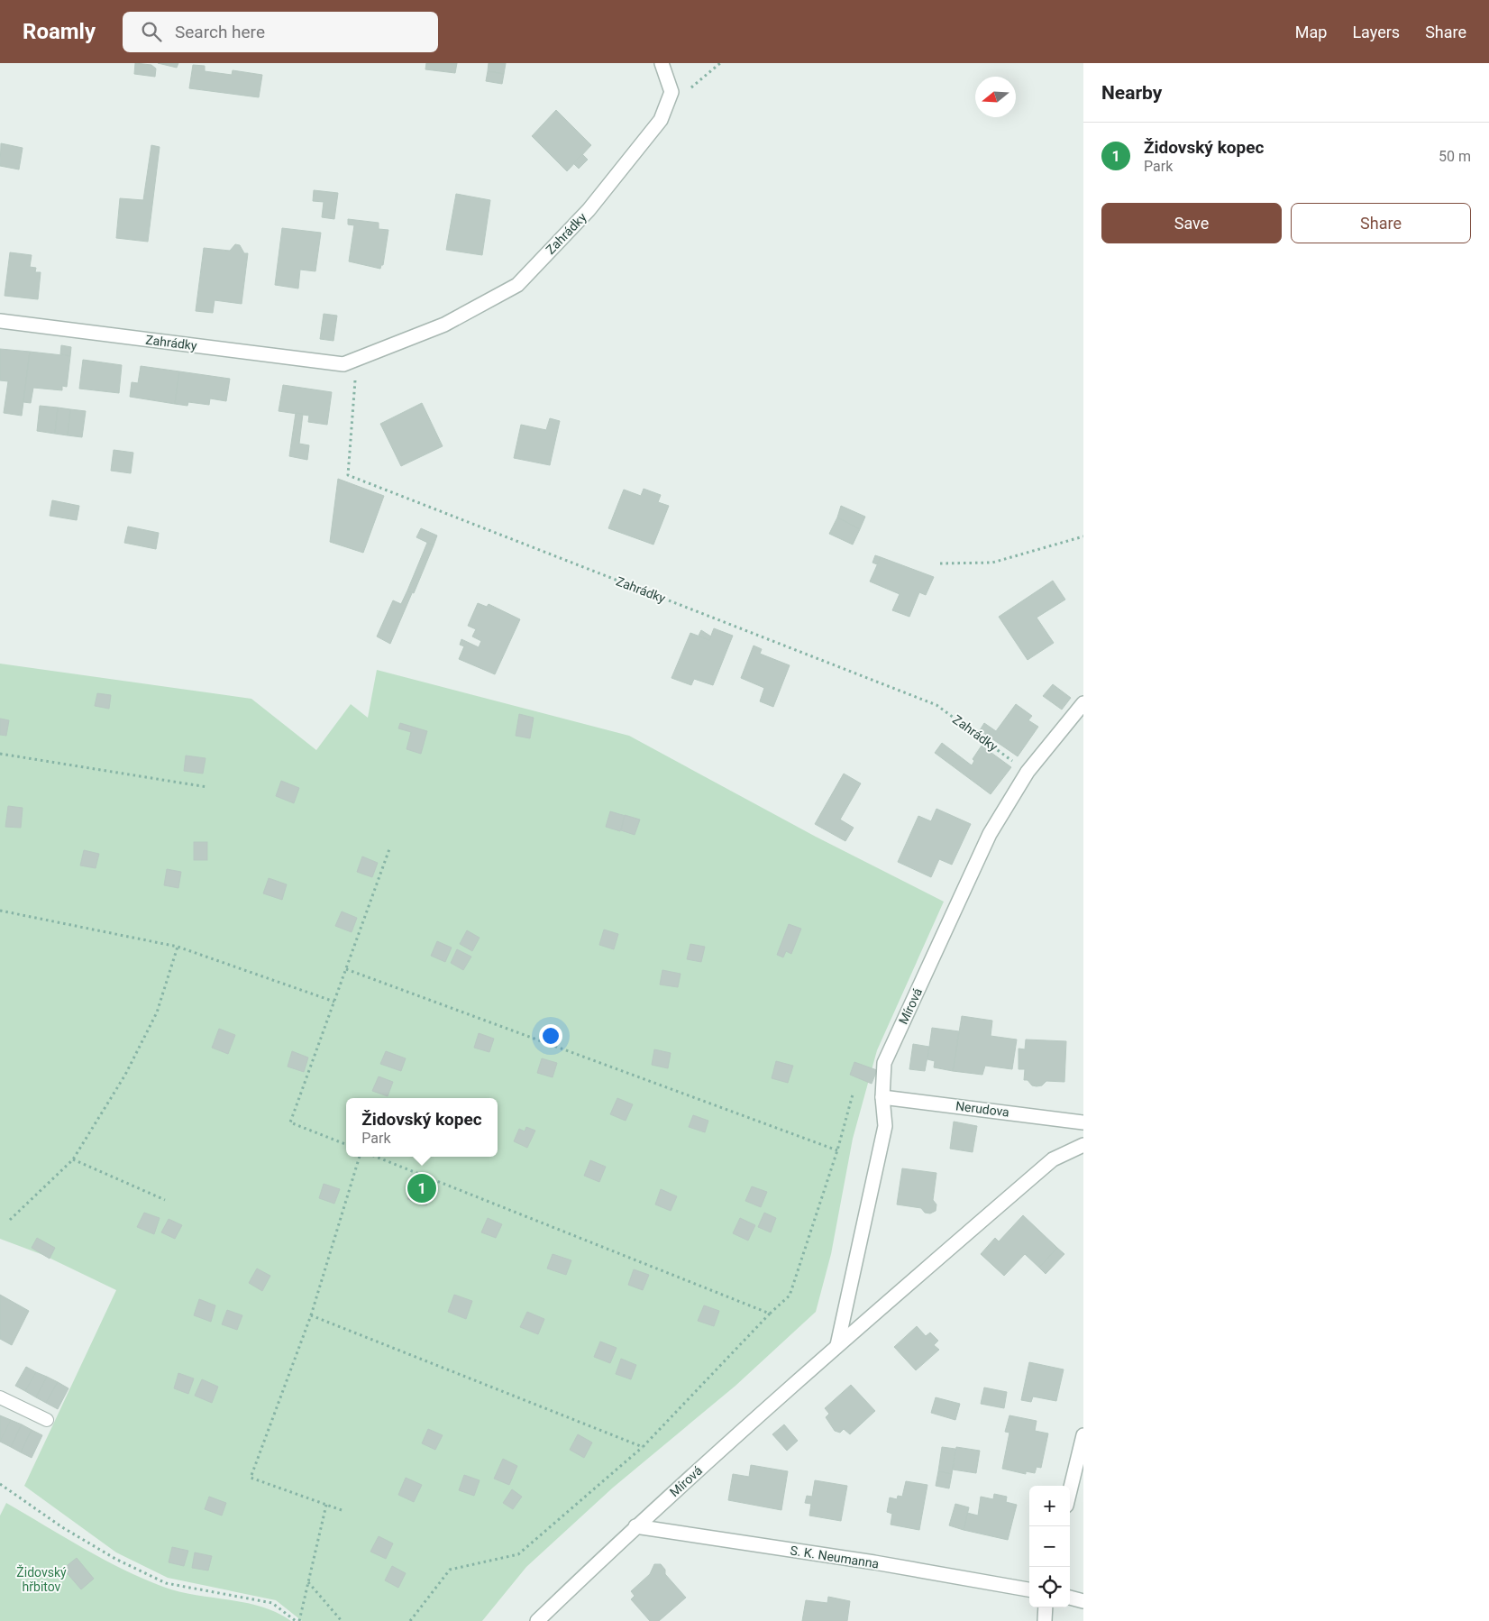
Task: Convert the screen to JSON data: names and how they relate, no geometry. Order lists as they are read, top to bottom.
{
  "streets": {
    "street": [
      "Zahrádky",
      "Mírová",
      "Nerudova",
      "S. K. Neumanna"
    ]
  },
  "crossings": [
    ["Zahrádky", "Mírová"],
    ["Mírová", "Nerudova"],
    ["Mírová", "S. K. Neumanna"]
  ],
  "parks": ["Židovský hřbitov"],
  "north": "left",
  "page": {
    "header": "Roamly",
    "search": "Search here",
    "nav": ["Map", "Layers", "Share"],
    "heading": "Nearby",
    "list": [
      {
        "mark": "1",
        "name": "Židovský kopec",
        "note": "Park",
        "value": "50 m"
      }
    ],
    "buttons": ["Save", "Share"],
    "popup": ["Židovský kopec", "Park"],
    "pins": "1",
    "map_buttons": ["+", "−"]
  }
}
